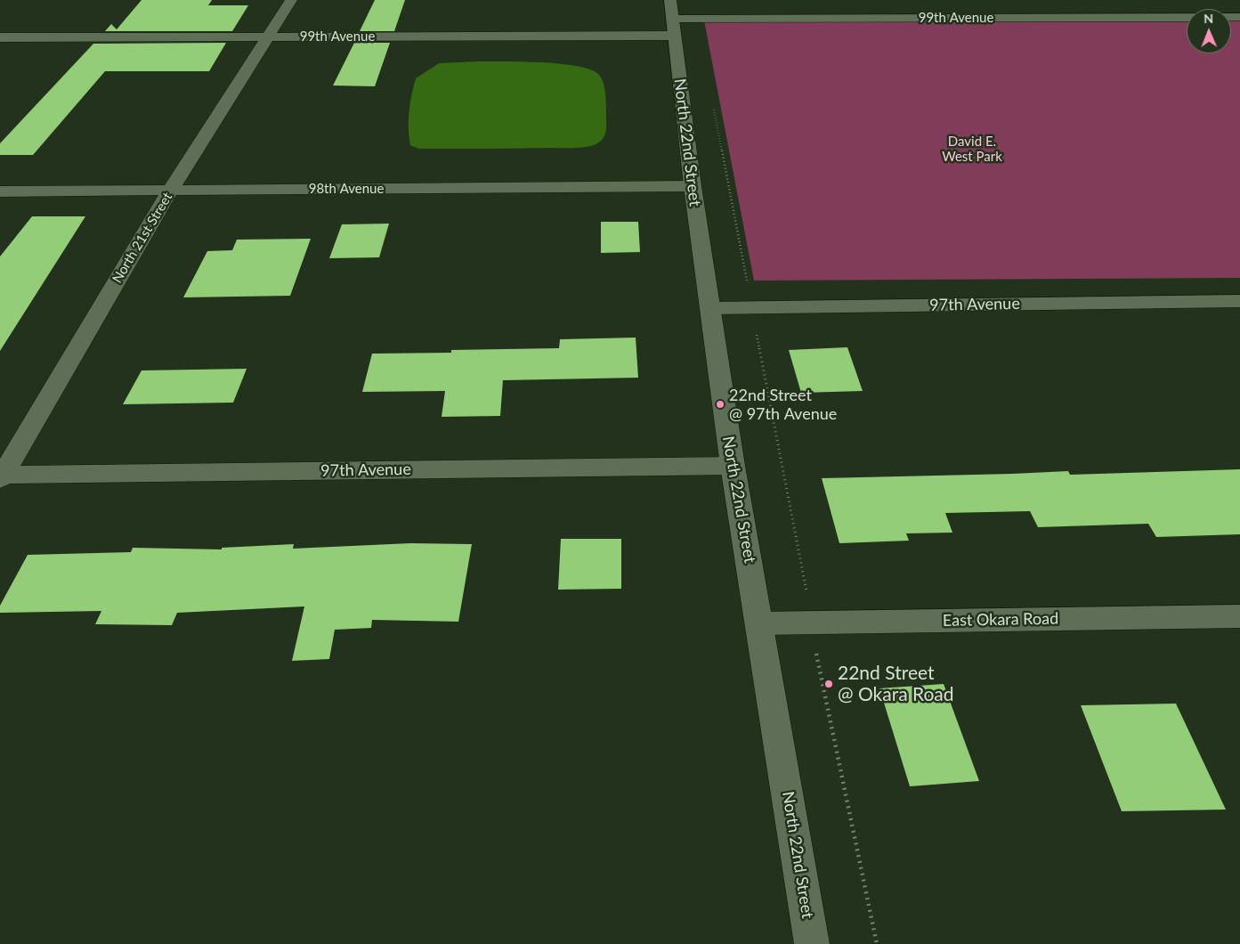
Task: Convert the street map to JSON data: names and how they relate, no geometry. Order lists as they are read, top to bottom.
{
  "streets": {
    "street": [
      "99th Avenue",
      "North 22nd Street",
      "98th Avenue",
      "North 21st Street",
      "97th Avenue",
      "East Okara Road"
    ]
  },
  "crossings": [
    ["99th Avenue", "North 22nd Street"],
    ["99th Avenue", "North 21st Street"],
    ["North 22nd Street", "98th Avenue"],
    ["North 22nd Street", "97th Avenue"],
    ["North 22nd Street", "East Okara Road"],
    ["98th Avenue", "North 21st Street"],
    ["North 21st Street", "97th Avenue"]
  ],
  "parks": ["David E. West Park"],
  "places": ["22nd Street @ 97th Avenue", "22nd Street @ Okara Road"],
  "north": "top"
}
